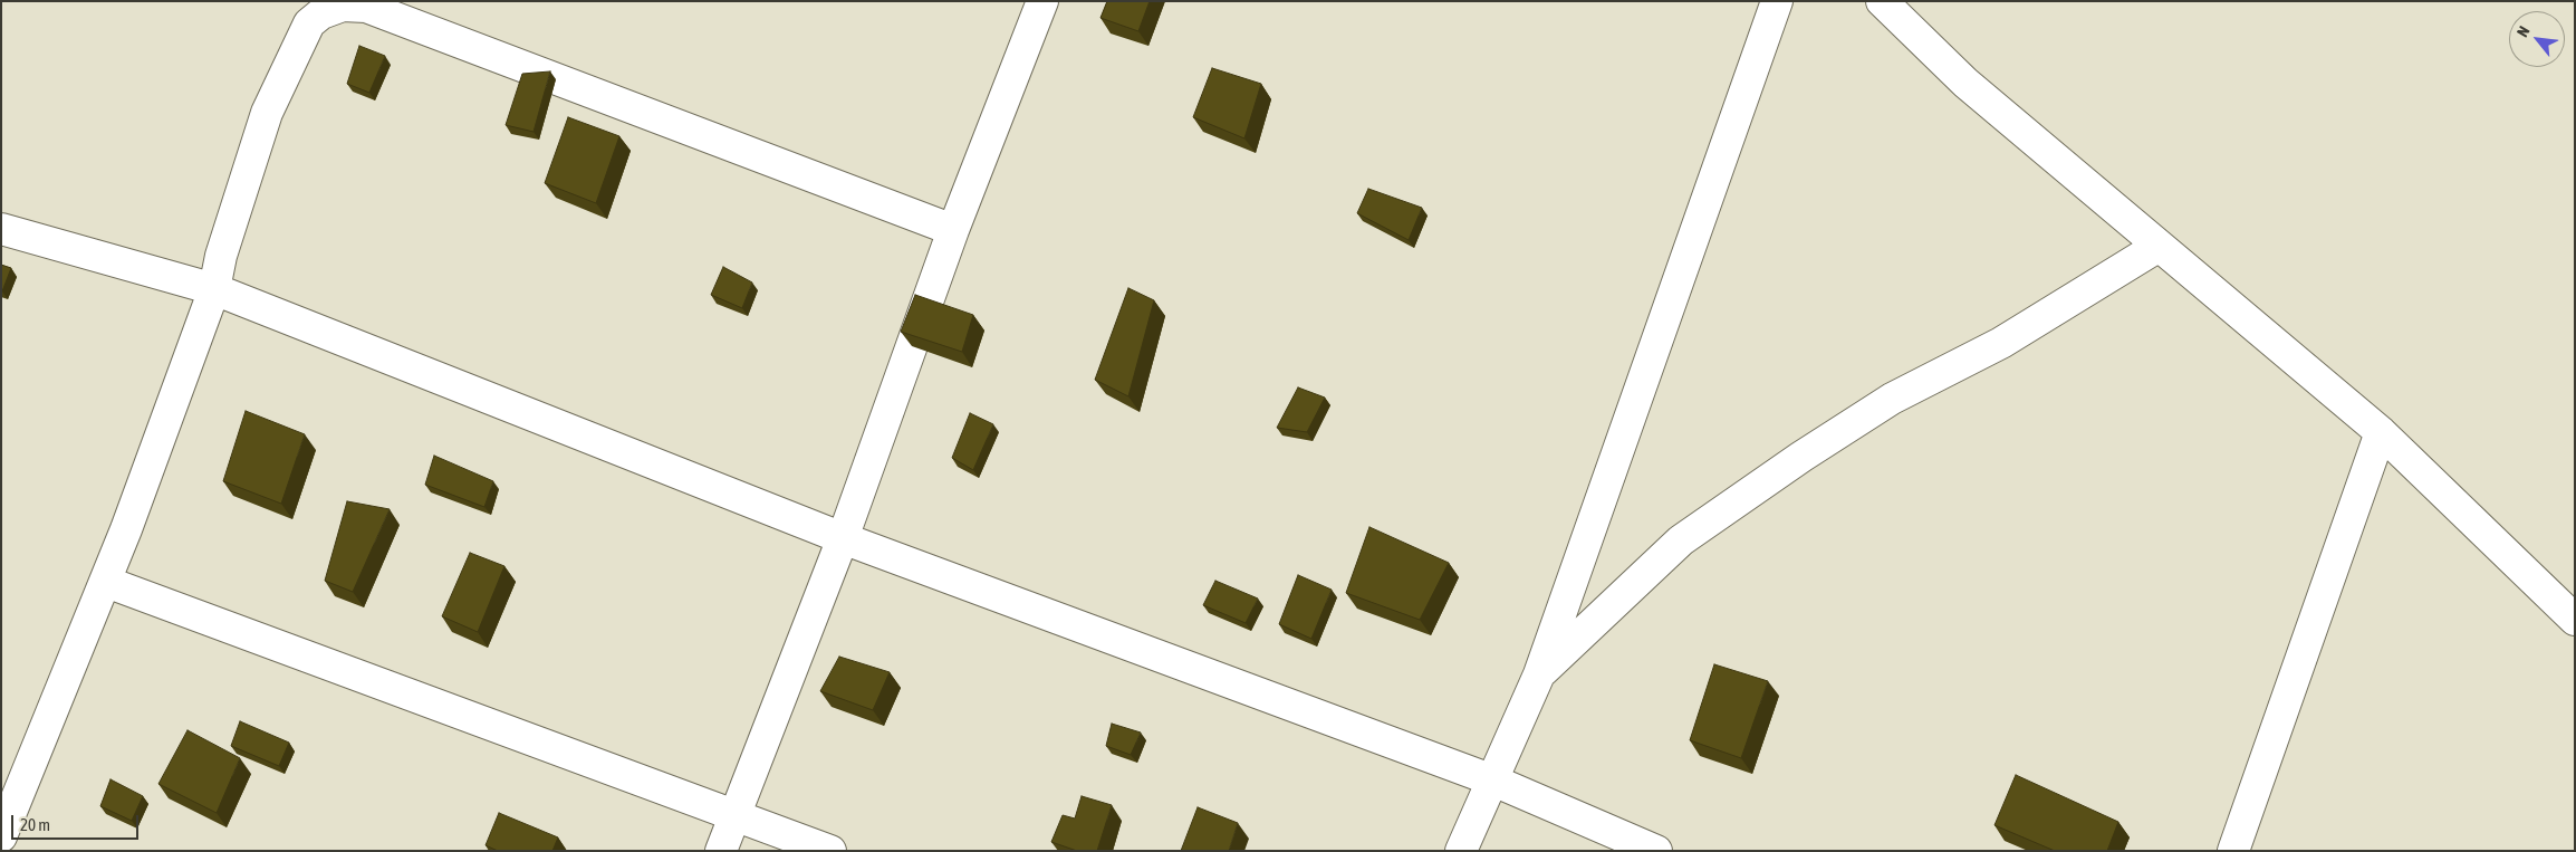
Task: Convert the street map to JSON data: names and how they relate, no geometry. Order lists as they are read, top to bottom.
{
  "scale_bar": "20 m",
  "north": "top left"
}
